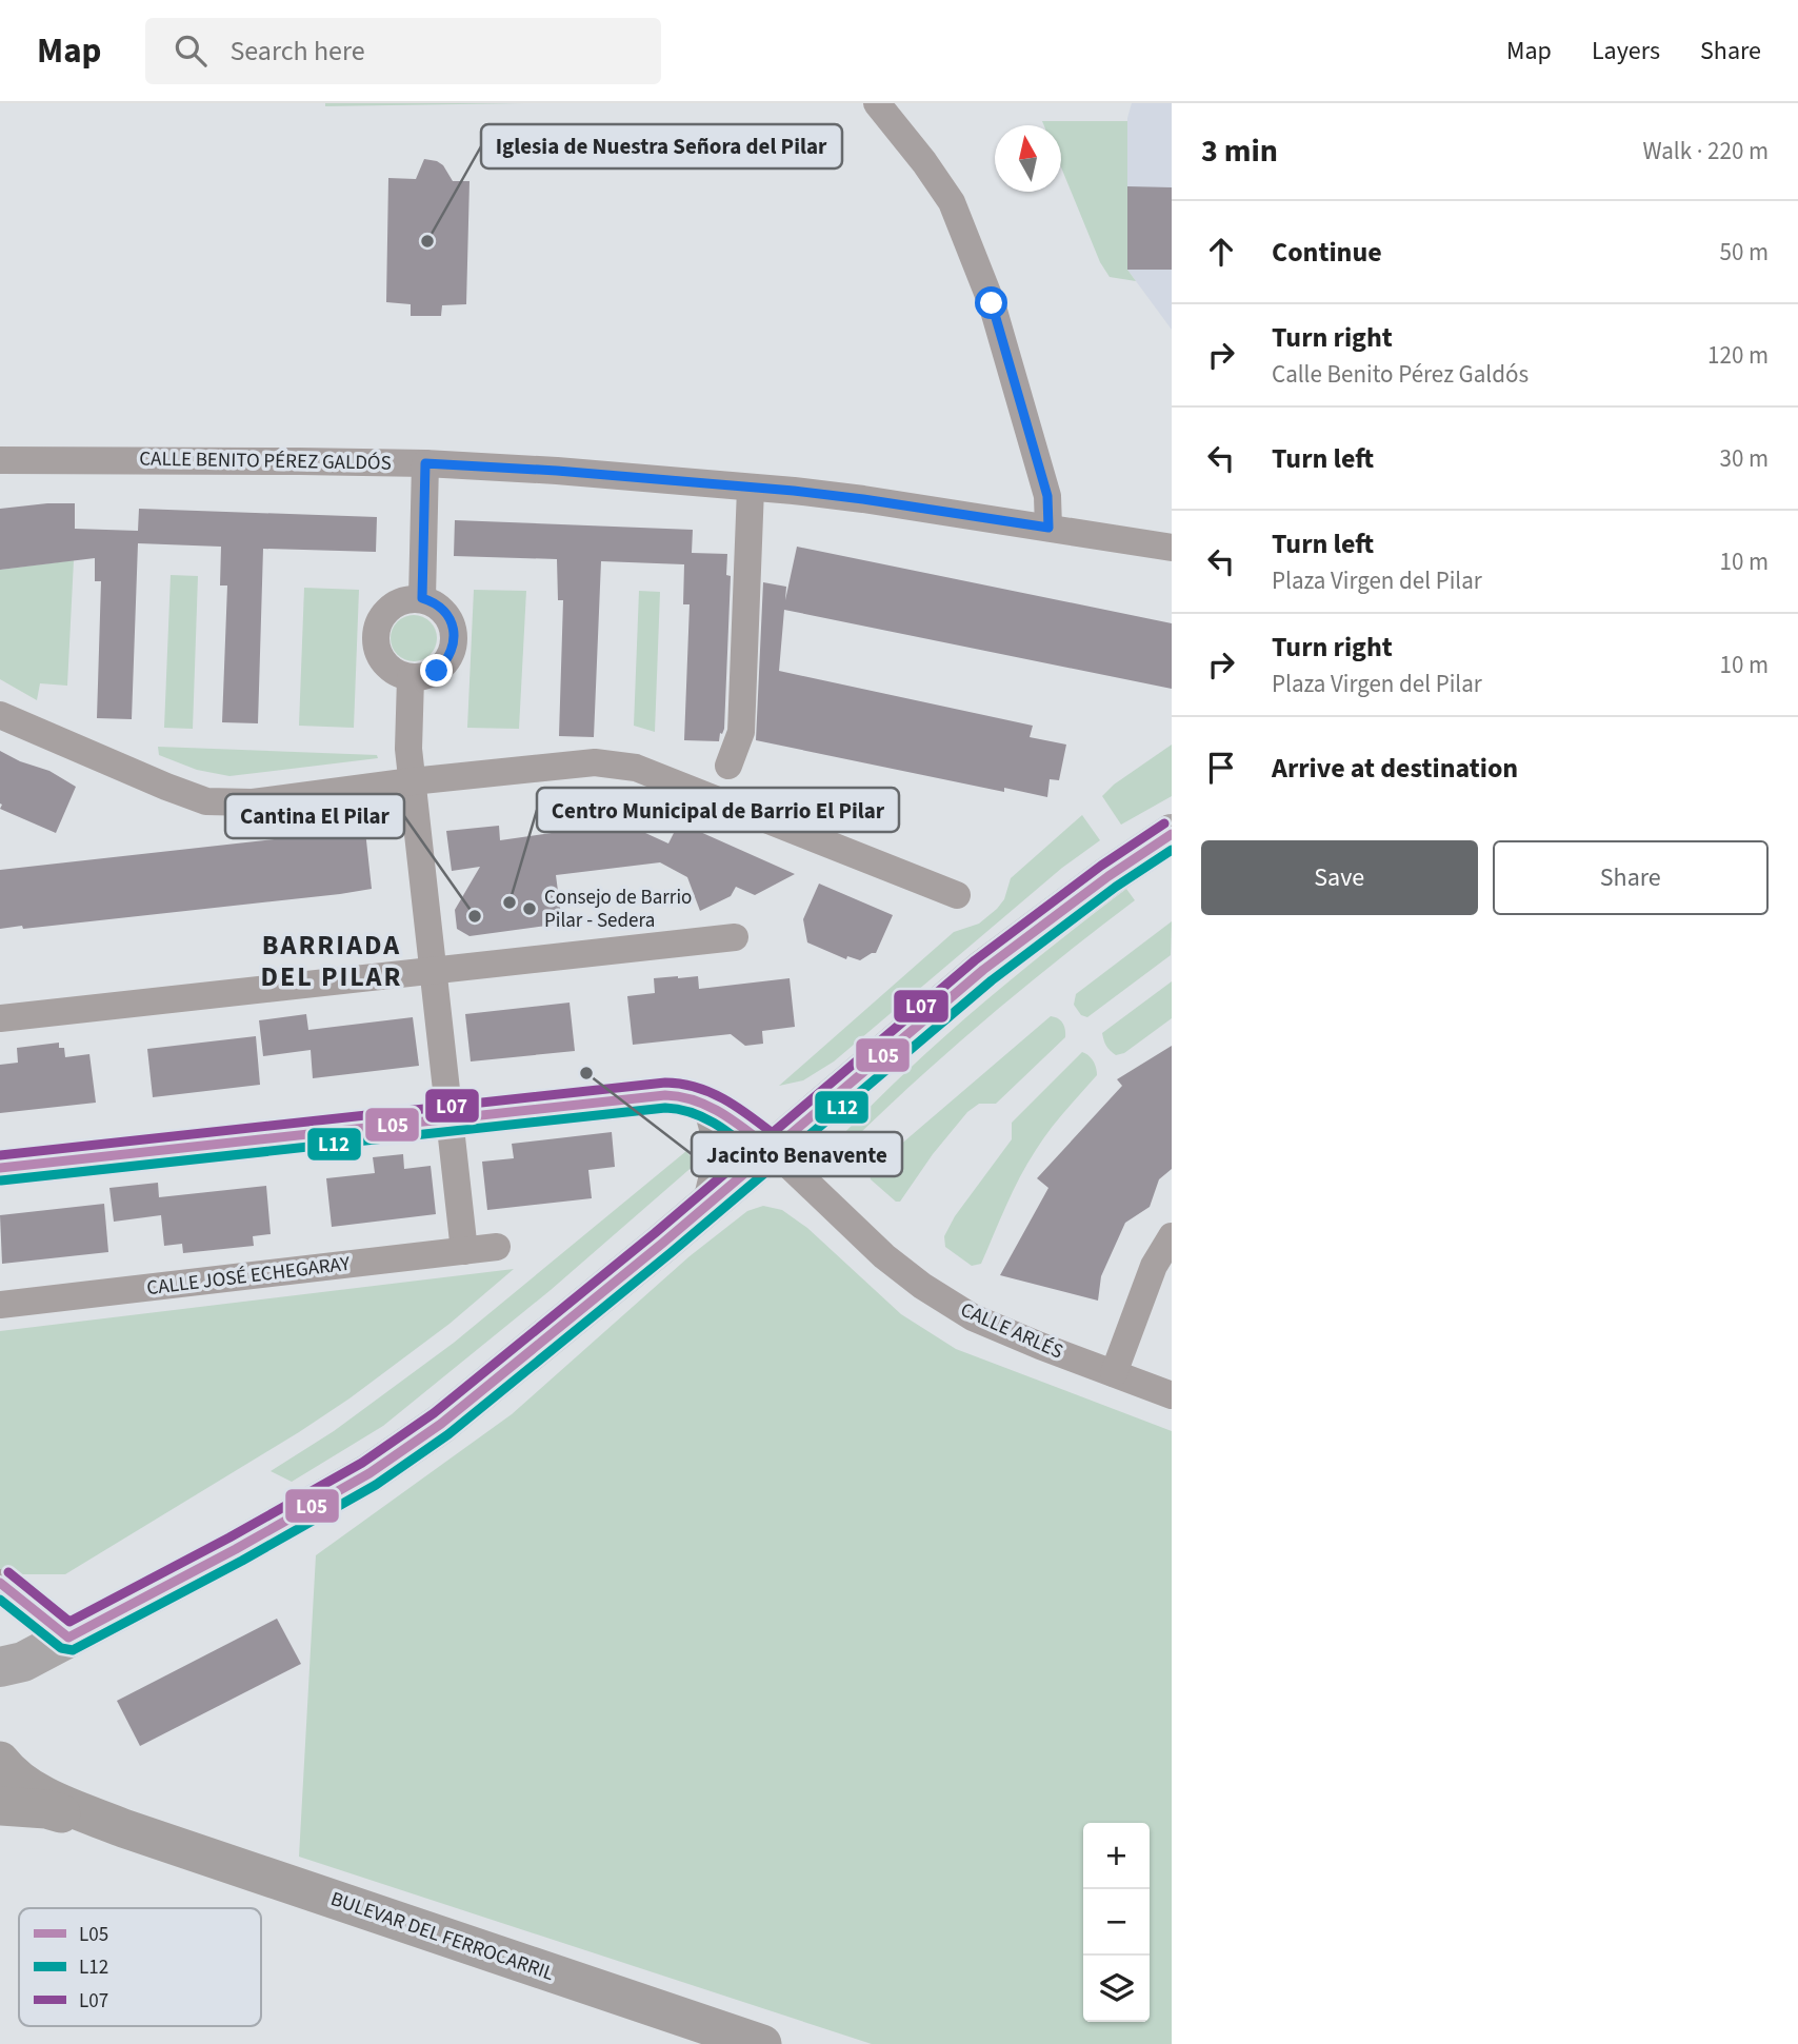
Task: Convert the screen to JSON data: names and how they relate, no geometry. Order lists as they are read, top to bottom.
{
  "streets": {
    "main road": ["BULEVAR DEL FERROCARRIL"],
    "street": ["CALLE BENITO PÉREZ GALDÓS", "CALLE JOSÉ ECHEGARAY", "CALLE ARLÉS"]
  },
  "districts": ["BARRIADA DEL PILAR"],
  "places": [
    "Iglesia de Nuestra Señora del Pilar",
    "Centro Municipal de Barrio El Pilar",
    "Consejo de Barrio Pilar - Sedera",
    "Cantina El Pilar",
    "Jacinto Benavente"
  ],
  "lines": ["transit line L07", "transit line L05", "transit line L12"],
  "legend": ["L05", "L12", "L07"],
  "north": "top",
  "page": {
    "header": "Map",
    "search": "Search here",
    "nav": ["Map", "Layers", "Share"],
    "heading": ["3 min", "Walk · 220 m"],
    "list": [
      ["Continue", "50 m"],
      ["Turn right", "Calle Benito Pérez Galdós", "120 m"],
      ["Turn left", "30 m"],
      ["Turn left", "Plaza Virgen del Pilar", "10 m"],
      ["Turn right", "Plaza Virgen del Pilar", "10 m"],
      "Arrive at destination"
    ],
    "buttons": ["Save", "Share"],
    "map_buttons": ["+", "−"]
  }
}
